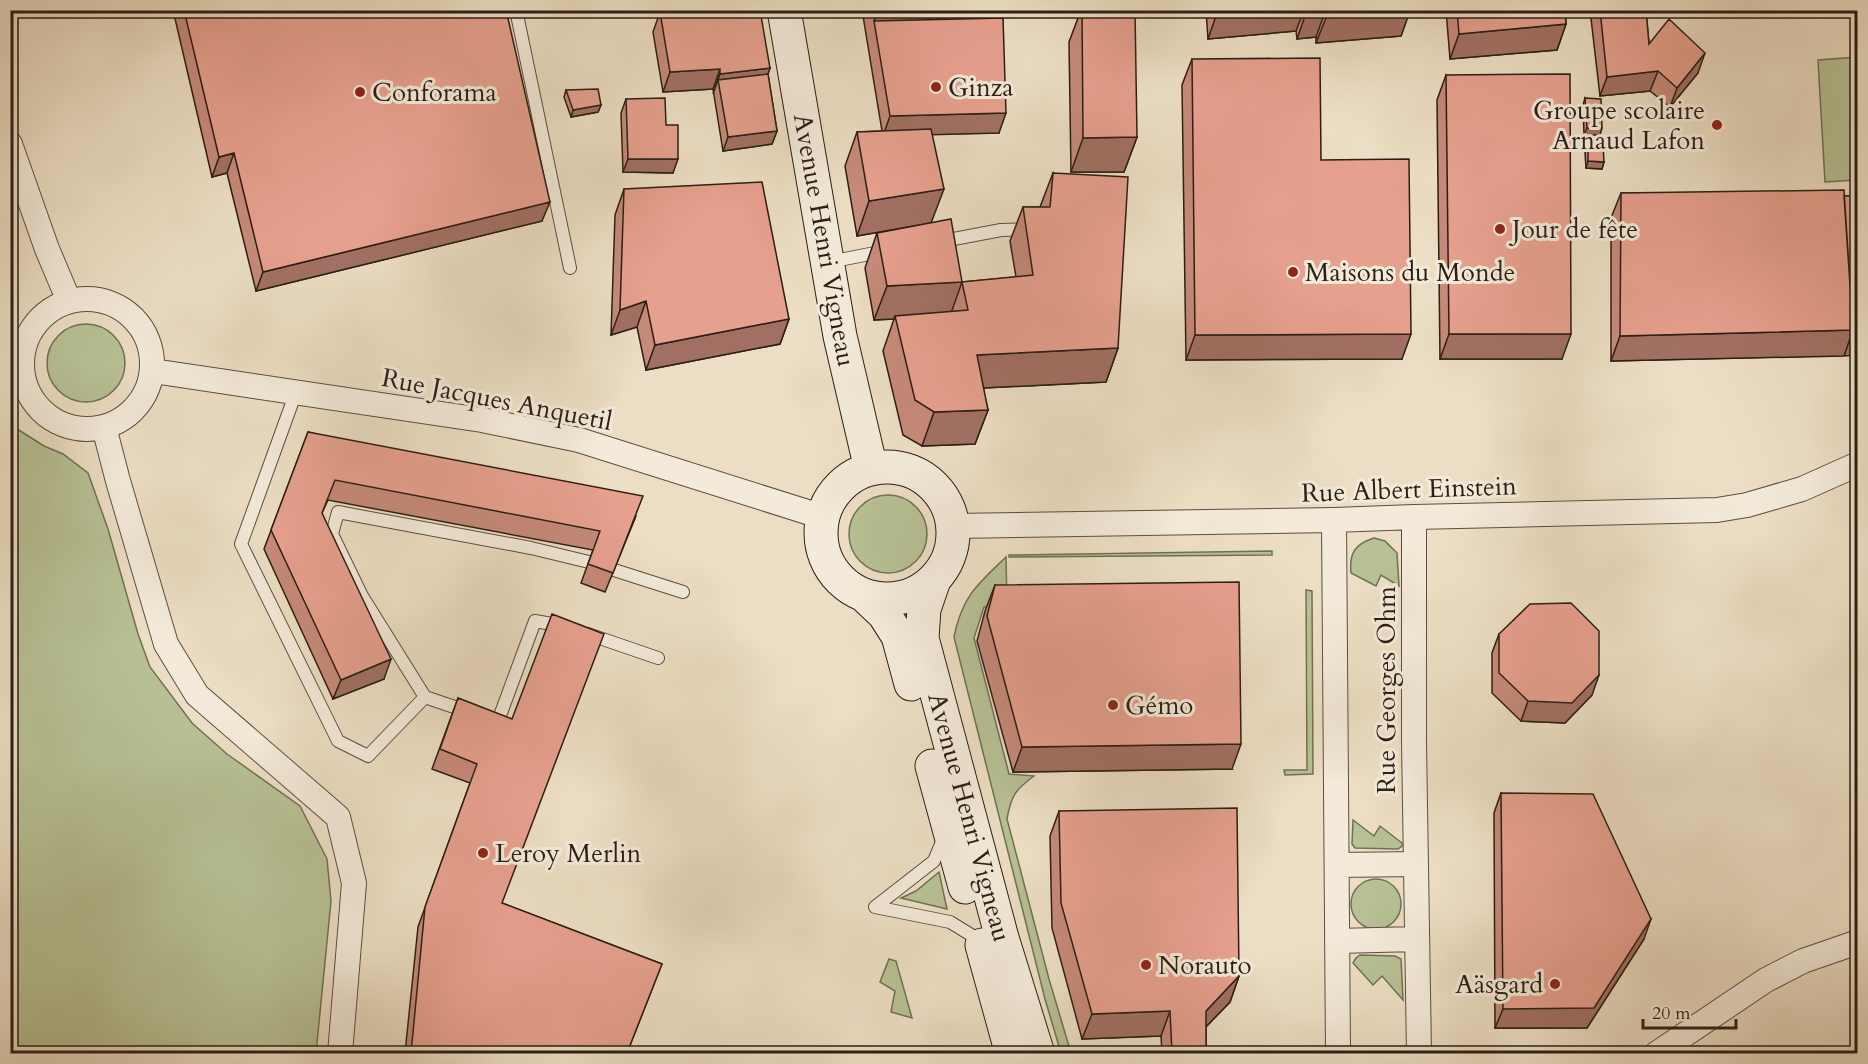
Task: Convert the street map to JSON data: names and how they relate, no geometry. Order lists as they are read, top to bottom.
{
  "streets": {
    "street": [
      "Avenue Henri Vigneau",
      "Rue Jacques Anquetil",
      "Rue Albert Einstein",
      "Rue Georges Ohm"
    ]
  },
  "crossings": [
    ["Avenue Henri Vigneau", "Rue Jacques Anquetil"],
    ["Avenue Henri Vigneau", "Rue Albert Einstein"],
    ["Rue Jacques Anquetil", "Rue Albert Einstein"],
    ["Rue Albert Einstein", "Rue Georges Ohm"]
  ],
  "places": [
    "Ginza",
    "Conforama",
    "Groupe scolaire Arnaud Lafon",
    "Jour de fête",
    "Maisons du Monde",
    "Gémo",
    "Leroy Merlin",
    "Norauto",
    "Aäsgard"
  ],
  "scale_bar": "20 m"
}
